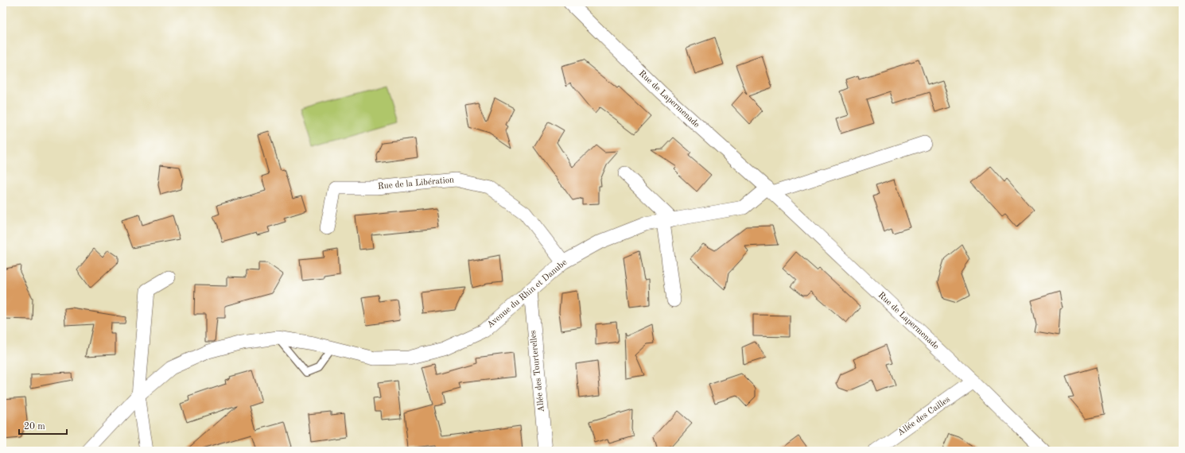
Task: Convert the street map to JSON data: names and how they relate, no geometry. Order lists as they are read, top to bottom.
{
  "streets": {
    "street": [
      "Rue de Lapermenade",
      "Rue de la Libération",
      "Avenue du Rhin et Danube",
      "Allée des Tourterelles",
      "Allée des Cailles"
    ]
  },
  "crossings": [
    ["Rue de Lapermenade", "Avenue du Rhin et Danube"],
    ["Rue de Lapermenade", "Allée des Cailles"],
    ["Rue de la Libération", "Avenue du Rhin et Danube"],
    ["Avenue du Rhin et Danube", "Allée des Tourterelles"]
  ],
  "scale_bar": "20 m"
}
